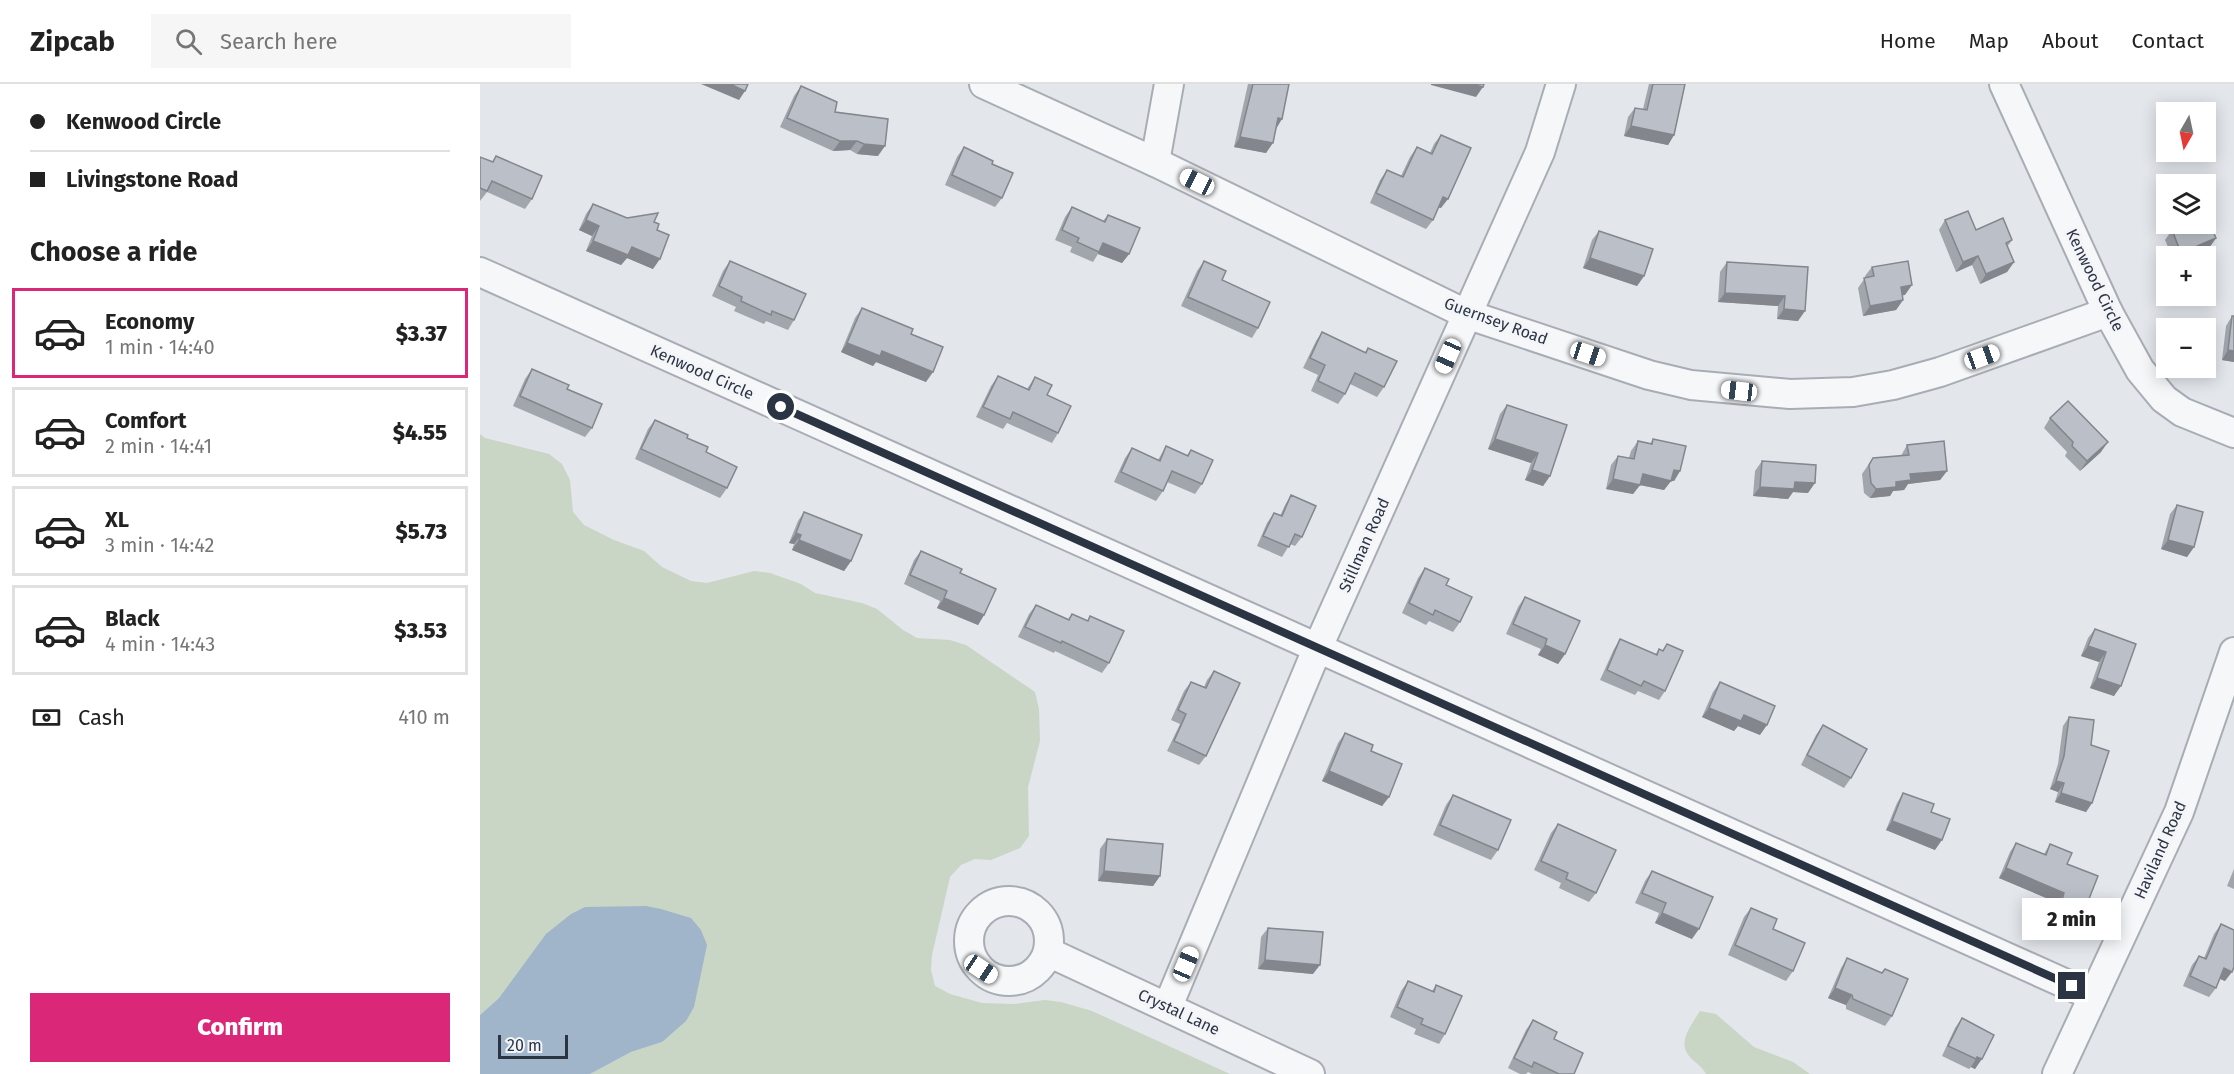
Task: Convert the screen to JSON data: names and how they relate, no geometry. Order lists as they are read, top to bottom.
{
  "streets": {
    "street": [
      "Kenwood Circle",
      "Guernsey Road",
      "Stillman Road",
      "Haviland Road",
      "Crystal Lane"
    ]
  },
  "crossings": [
    ["Kenwood Circle", "Guernsey Road"],
    ["Kenwood Circle", "Stillman Road"],
    ["Kenwood Circle", "Haviland Road"],
    ["Guernsey Road", "Stillman Road"],
    ["Stillman Road", "Crystal Lane"]
  ],
  "scale_bar": "20 m",
  "north": "bottom",
  "page": {
    "header": "Zipcab",
    "search": "Search here",
    "nav": [
      "Home",
      "Map",
      "About",
      "Contact"
    ],
    "banner": ["Kenwood Circle", "Livingstone Road"],
    "map_buttons": ["+", "−"],
    "heading": "Choose a ride",
    "list": [
      {
        "name": "Economy",
        "note": "1 min · 14:40",
        "value": "$3.37"
      },
      {
        "name": "Comfort",
        "note": "2 min · 14:41",
        "value": "$4.55"
      },
      {
        "name": "XL",
        "note": "3 min · 14:42",
        "value": "$5.73"
      },
      {
        "name": "Black",
        "note": "4 min · 14:43",
        "value": "$3.53"
      }
    ],
    "pay": ["Cash", "410 m"],
    "bubble": "2 min",
    "buttons": "Confirm",
    "scale": "20 m"
  }
}
